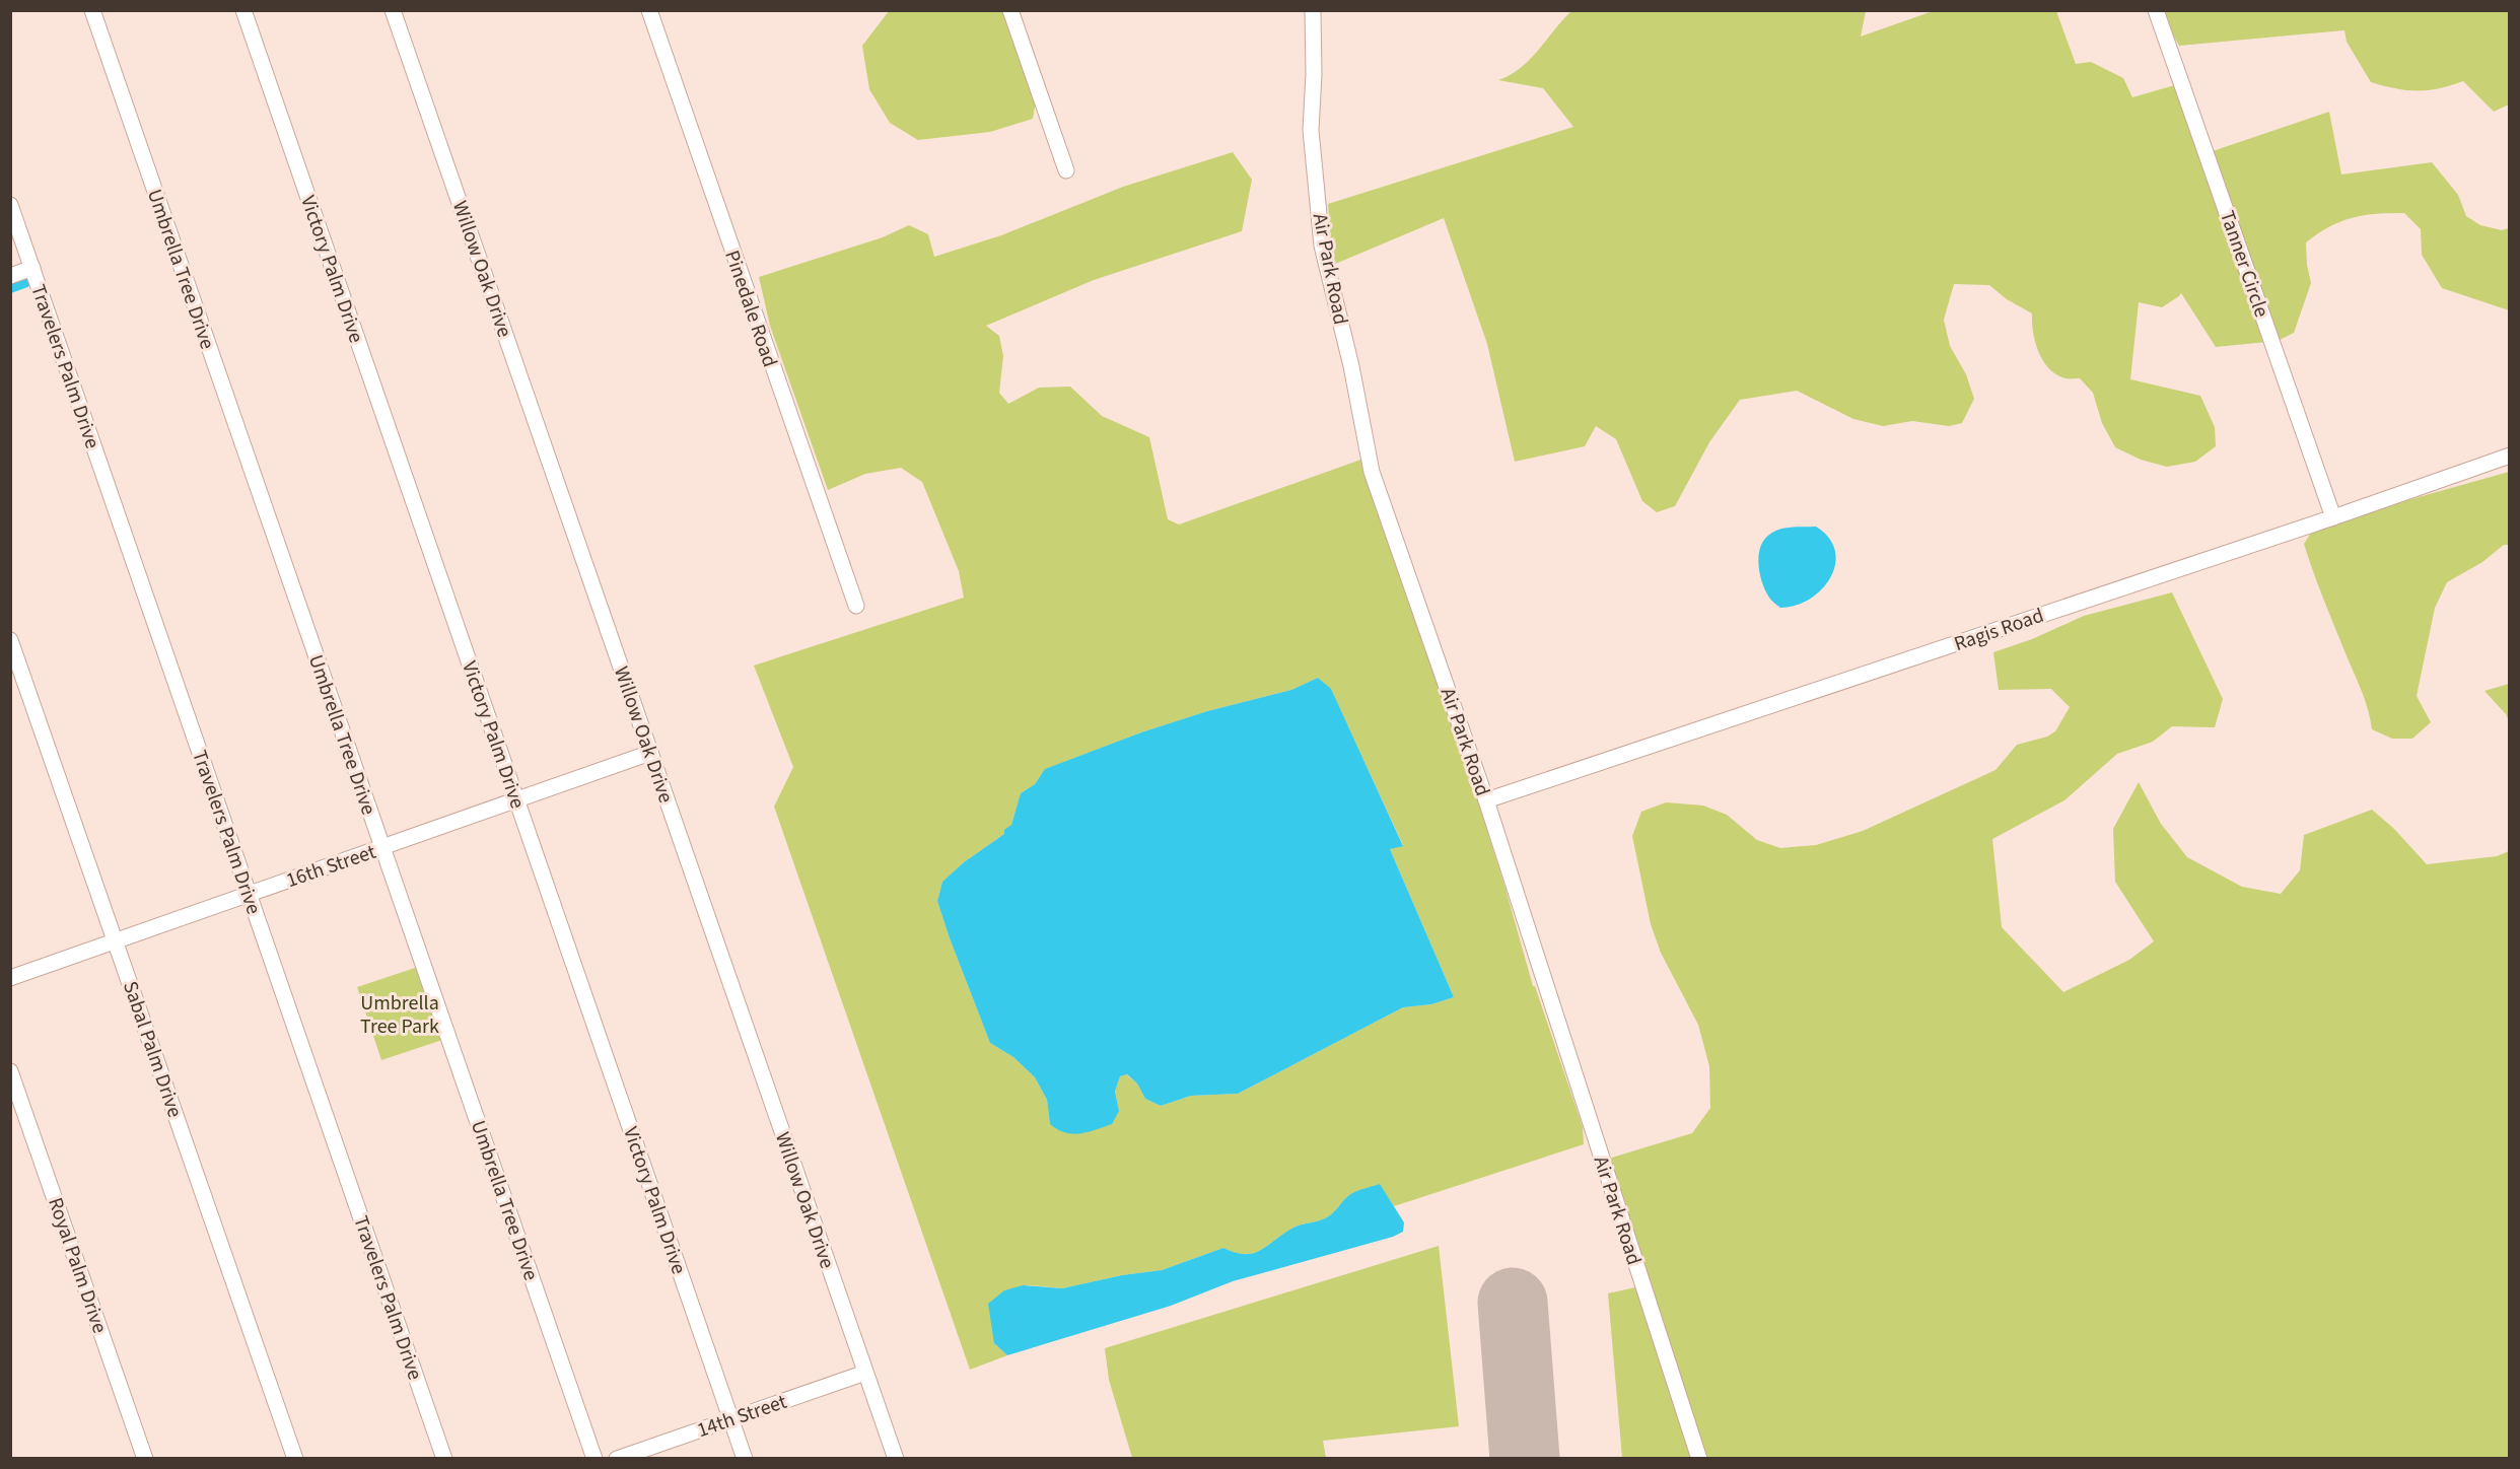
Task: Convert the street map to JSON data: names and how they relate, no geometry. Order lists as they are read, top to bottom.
{
  "streets": {
    "street": [
      "Tanner Circle",
      "Umbrella Tree Drive",
      "Victory Palm Drive",
      "Willow Oak Drive",
      "Air Park Road",
      "Pinedale Road",
      "Travelers Palm Drive",
      "Ragis Road",
      "16th Street",
      "Sabal Palm Drive",
      "Royal Palm Drive",
      "14th Street"
    ]
  },
  "crossings": [
    ["Tanner Circle", "Ragis Road"],
    ["Umbrella Tree Drive", "16th Street"],
    ["Victory Palm Drive", "16th Street"],
    ["Victory Palm Drive", "14th Street"],
    ["Willow Oak Drive", "16th Street"],
    ["Willow Oak Drive", "14th Street"],
    ["Air Park Road", "Ragis Road"],
    ["Travelers Palm Drive", "16th Street"],
    ["16th Street", "Sabal Palm Drive"]
  ],
  "parks": ["Umbrella Tree Park"]
}
